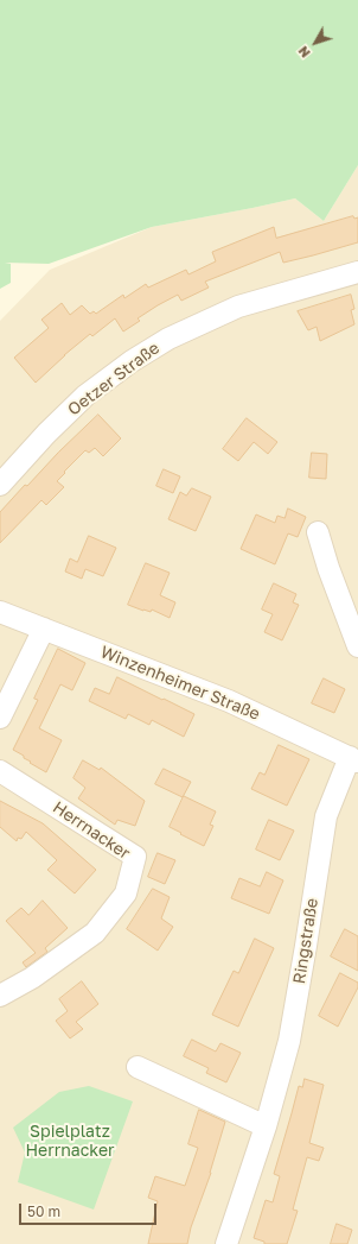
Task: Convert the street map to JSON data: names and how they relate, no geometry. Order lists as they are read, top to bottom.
{
  "streets": {
    "street": [
      "Oetzer Straße",
      "Winzenheimer Straße",
      "Herrnacker",
      "Ringstraße"
    ]
  },
  "crossings": [
    ["Winzenheimer Straße", "Ringstraße"]
  ],
  "parks": ["Spielplatz Herrnacker"],
  "scale_bar": "50 m",
  "north": "bottom left"
}
